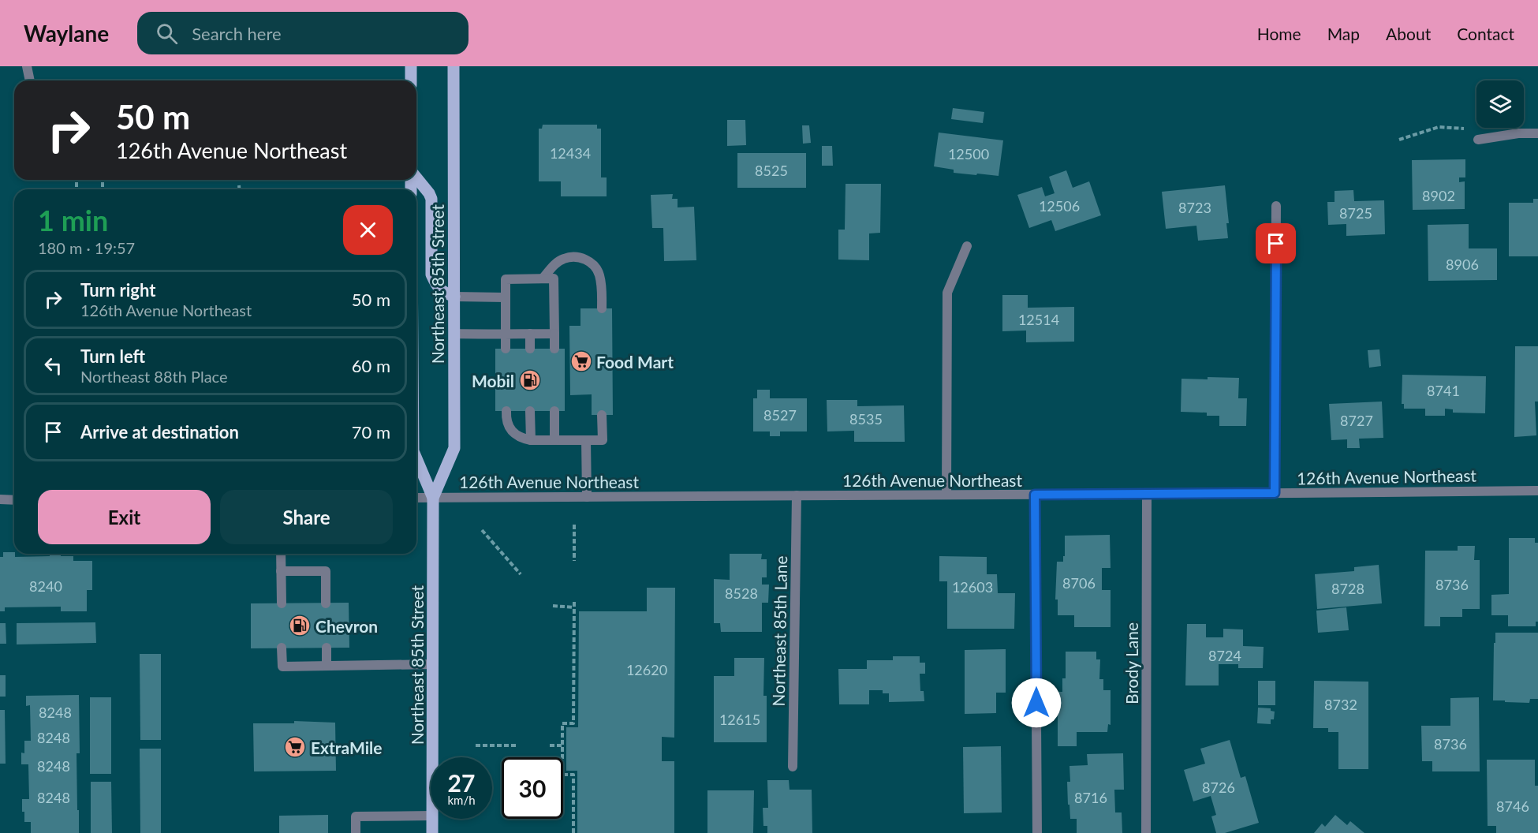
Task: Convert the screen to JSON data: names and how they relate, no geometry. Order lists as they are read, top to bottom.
{
  "streets": {
    "main road": ["Northeast 85th Street"],
    "street": ["126th Avenue Northeast", "Northeast 85th Lane", "Brody Lane"]
  },
  "crossings": [
    ["Northeast 85th Street", "126th Avenue Northeast"],
    ["126th Avenue Northeast", "Northeast 85th Lane"],
    ["126th Avenue Northeast", "Brody Lane"]
  ],
  "places": {
    "supermarket": ["Food Mart", "ExtraMile"],
    "fuel station": ["Mobil", "Chevron"]
  },
  "house_numbers": [
    "12434",
    "12500",
    "8525",
    "8902",
    "12506",
    "8723",
    "8725",
    "8906",
    "12514",
    "8741",
    "8527",
    "8535",
    "8727",
    "8706",
    "8736",
    "8240",
    "12603",
    "8728",
    "8528",
    "8724",
    "12620",
    "8732",
    "8248",
    "12615",
    "8248",
    "8736",
    "8248",
    "8726",
    "8248",
    "8716",
    "8746"
  ],
  "page": {
    "header": "Waylane",
    "search": "Search here",
    "nav": [
      "Home",
      "Map",
      "About",
      "Contact"
    ],
    "turn": ["50 m", "126th Avenue Northeast"],
    "heading": ["1 min", "180 m · 19:57"],
    "list": [
      {
        "name": "Turn right",
        "note": "126th Avenue Northeast",
        "value": "50 m"
      },
      {
        "name": "Turn left",
        "note": "Northeast 88th Place",
        "value": "60 m"
      },
      {
        "name": "Arrive at destination",
        "value": "70 m"
      }
    ],
    "buttons": ["Exit", "Share"],
    "speed": "27 km/h",
    "limit": "30"
  }
}
